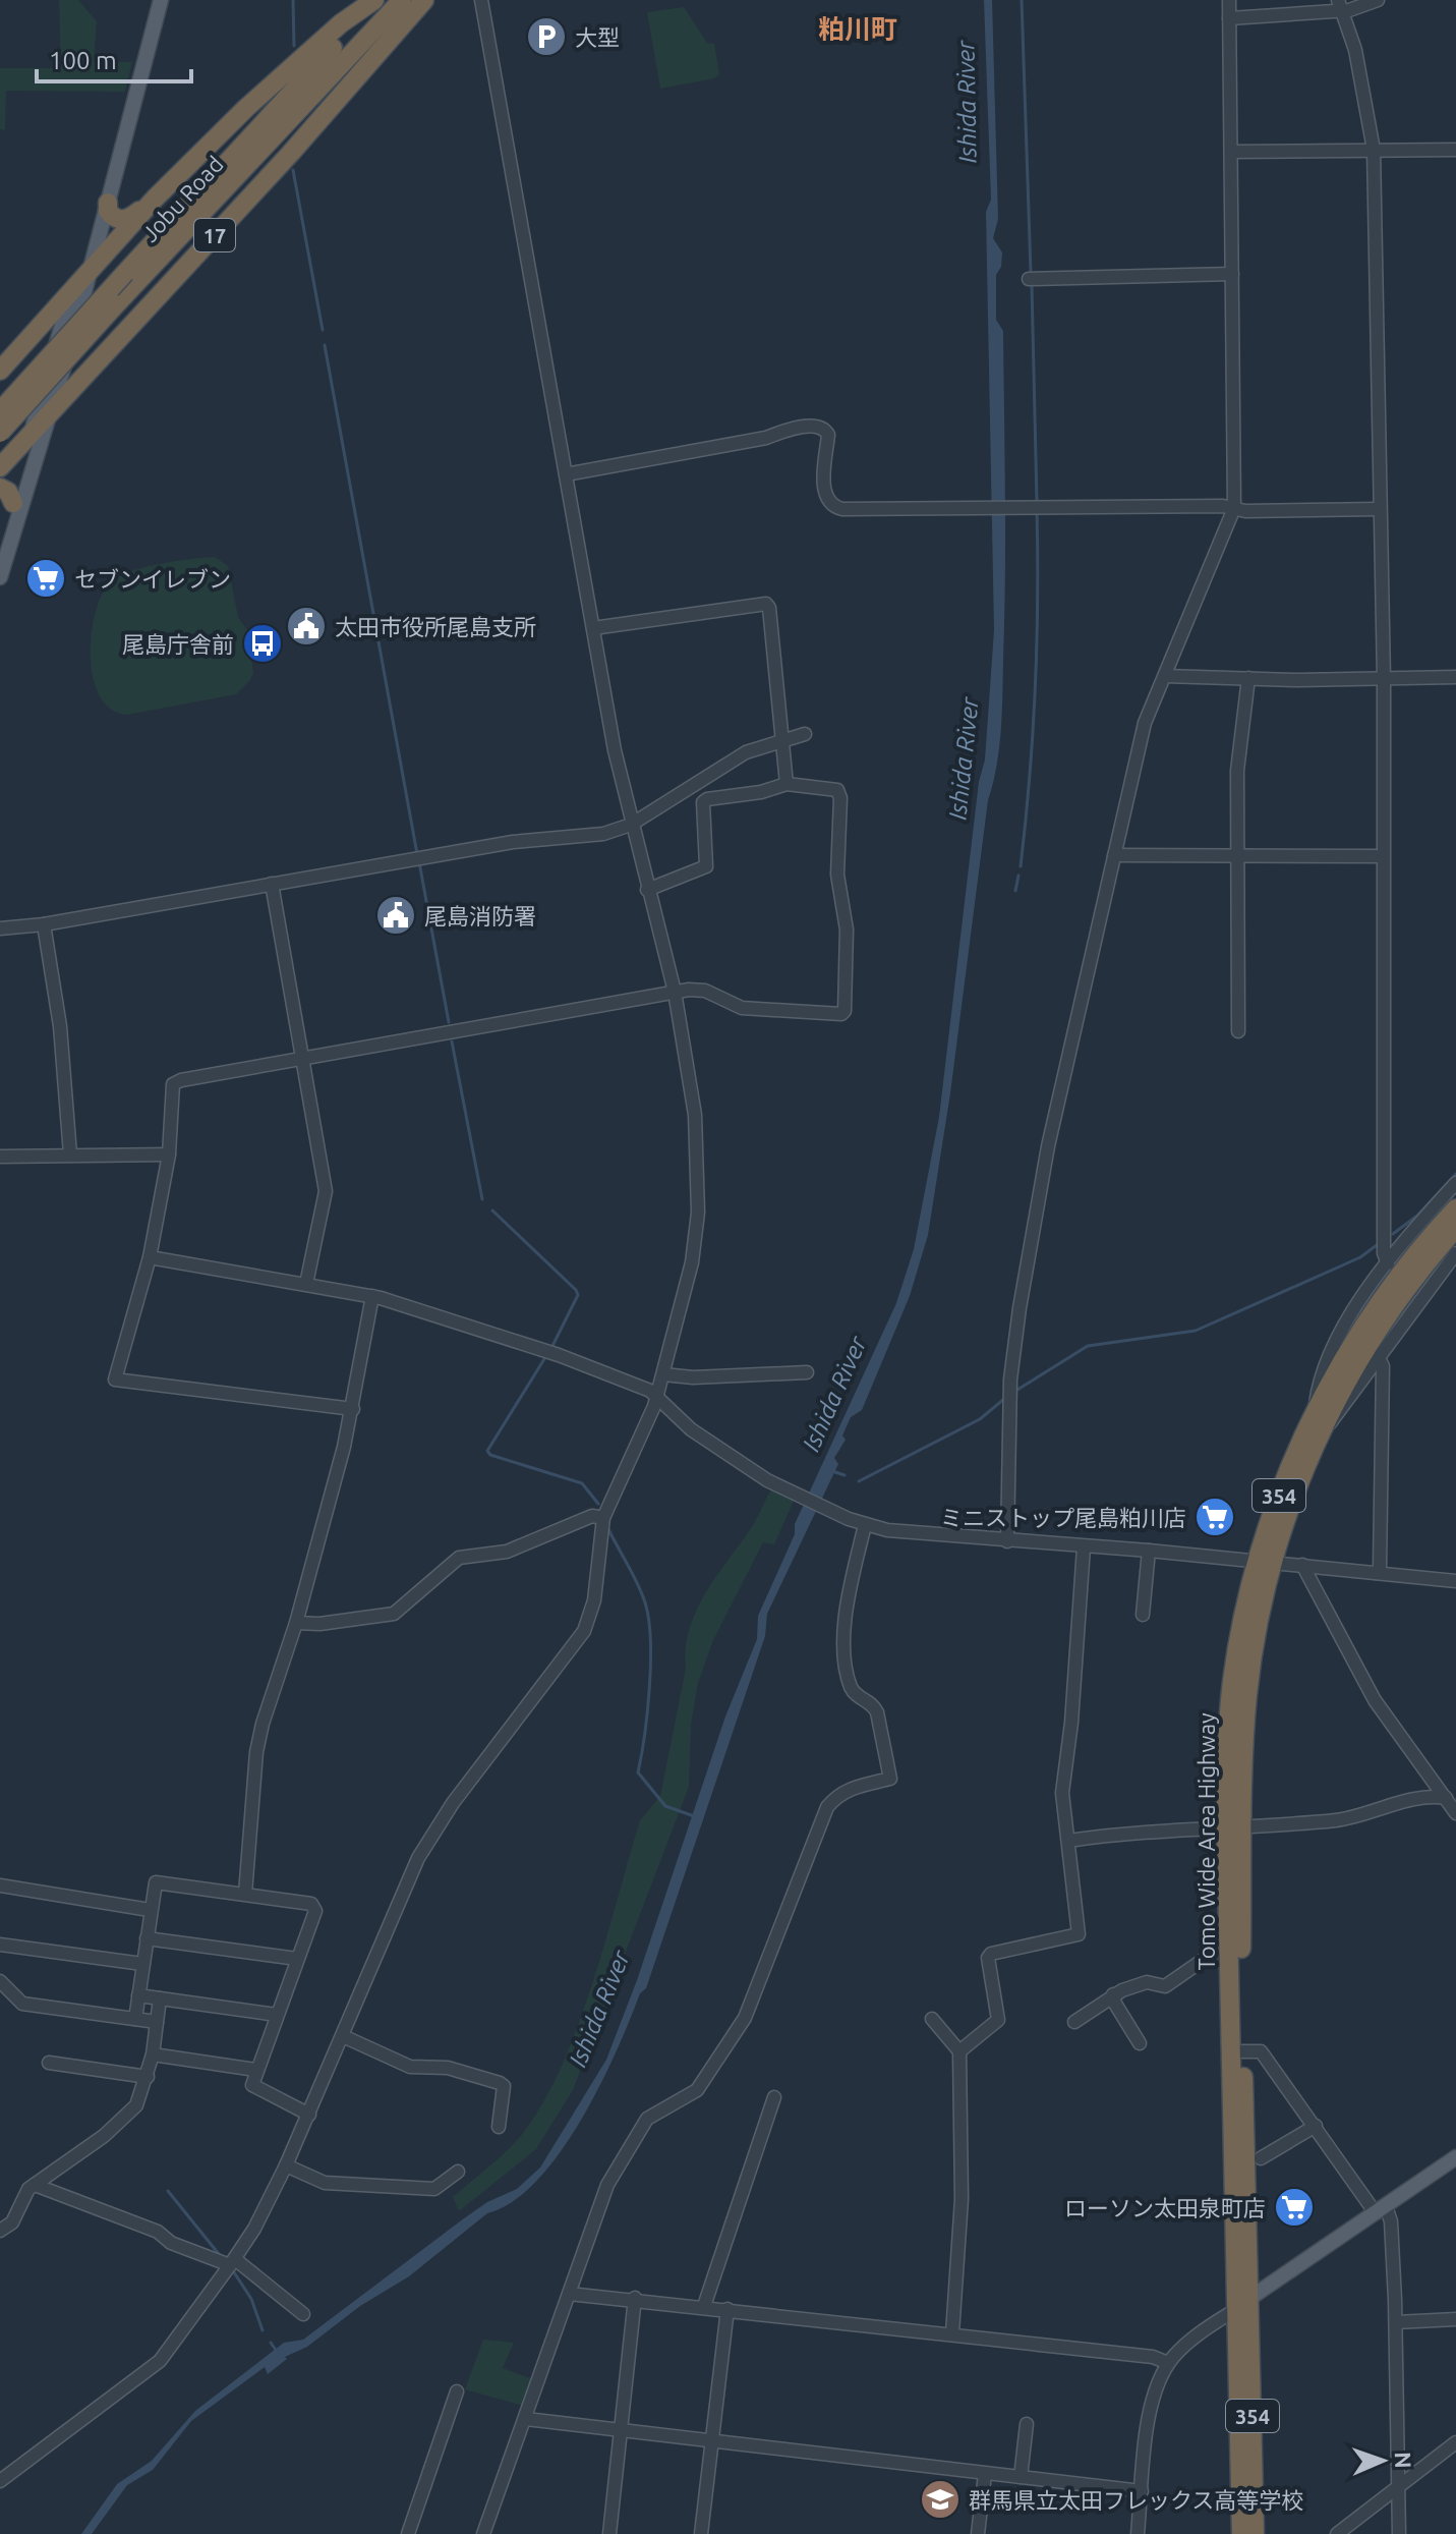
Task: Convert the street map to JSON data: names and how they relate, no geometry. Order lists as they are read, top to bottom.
{
  "streets": {
    "highway": [
      "Jobu Road",
      "17",
      "354",
      "Tomo Wide Area Highway"
    ]
  },
  "crossings": [
    ["Jobu Road", "17"]
  ],
  "districts": ["粕川町"],
  "water": ["Ishida River"],
  "places": {
    "parking": ["大型"],
    "supermarket": ["セブンイレブン", "ミニストップ尾島粕川店", "ローソン太田泉町店"],
    "public building": ["太田市役所尾島支所", "尾島消防署"],
    "bus stop": ["尾島庁舎前"],
    "school or university": ["群馬県立太田フレックス高等学校"]
  },
  "scale_bar": "100 m",
  "north": "right"
}
